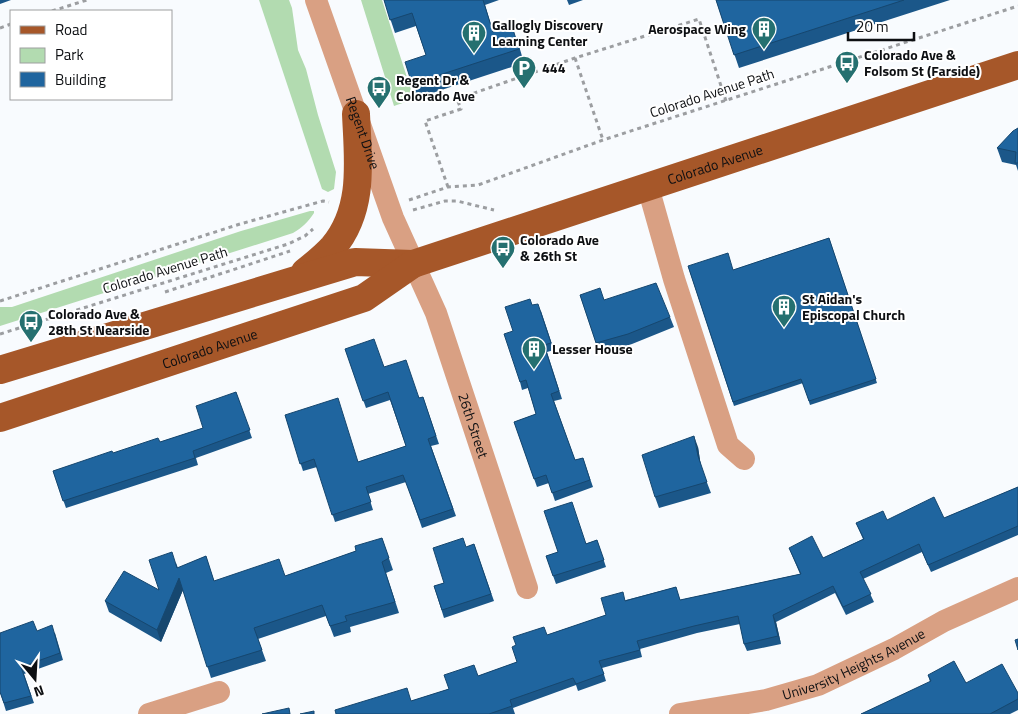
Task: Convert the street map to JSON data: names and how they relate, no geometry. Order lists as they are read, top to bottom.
{
  "streets": {
    "main road": ["Colorado Avenue"],
    "street": ["Regent Drive", "26th Street", "University Heights Avenue"],
    "path": ["Colorado Avenue Path"]
  },
  "crossings": [
    ["Regent Drive", "Colorado Avenue"],
    ["Regent Drive", "26th Street"],
    ["Colorado Avenue", "26th Street"]
  ],
  "places": {
    "building": [
      "Aerospace Wing",
      "Gallogly Discovery Learning Center",
      "St Aidan's Episcopal Church",
      "Lesser House"
    ],
    "bus stop": [
      "Colorado Ave & Folsom St (Farside)",
      "Regent Dr & Colorado Ave",
      "Colorado Ave & 26th St",
      "Colorado Ave & 28th St Nearside"
    ],
    "parking": ["444"]
  },
  "legend": ["Road", "Park", "Building"],
  "scale_bar": "20 m",
  "north": "bottom"
}
